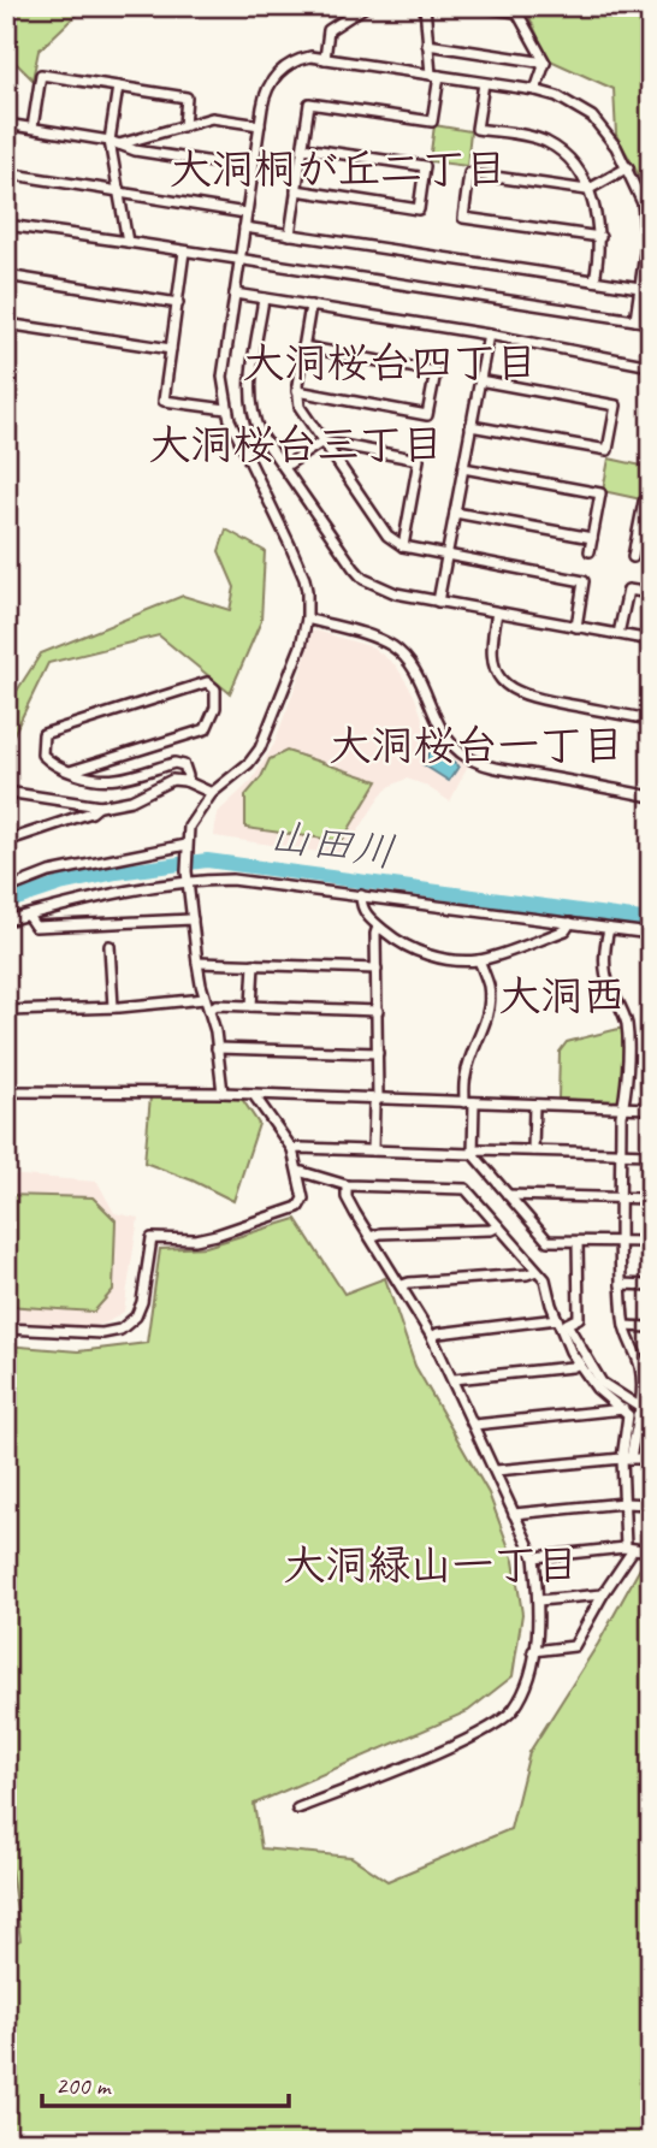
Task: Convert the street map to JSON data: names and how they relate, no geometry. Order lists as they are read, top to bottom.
{
  "districts": [
    "大洞桐が丘二丁目",
    "大洞桜台四丁目",
    "大洞桜台三丁目",
    "大洞桜台一丁目",
    "大洞西",
    "大洞緑山一丁目"
  ],
  "water": ["山田川"],
  "scale_bar": "200 m"
}
